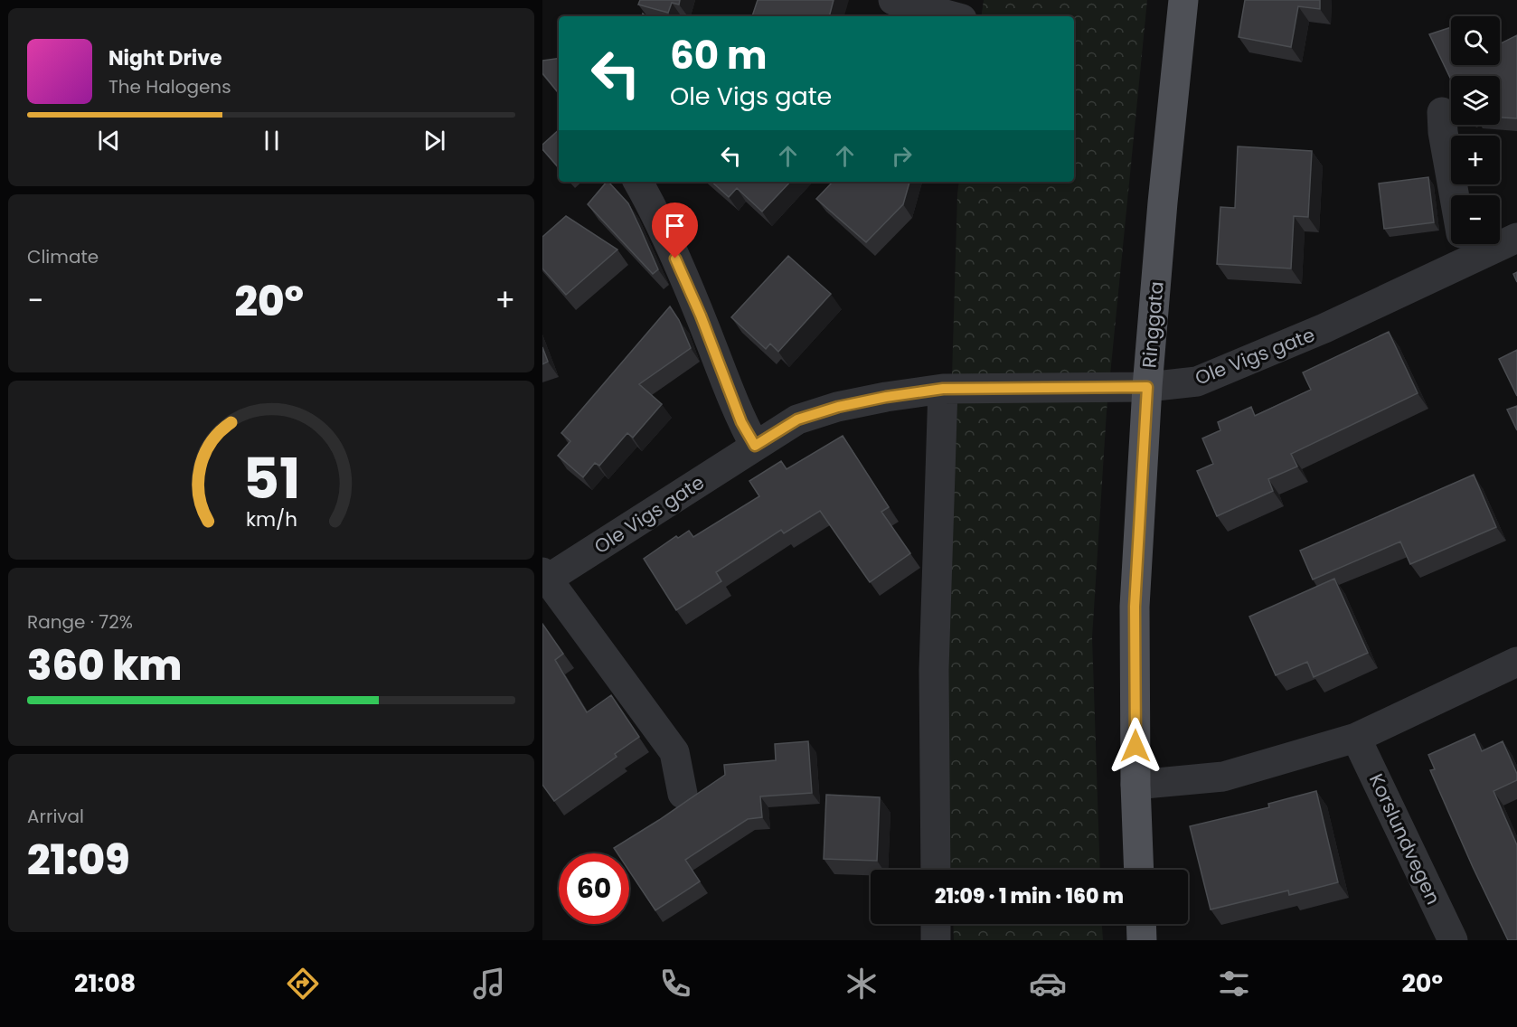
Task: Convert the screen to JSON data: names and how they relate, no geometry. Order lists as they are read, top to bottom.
{
  "streets": {
    "main road": ["Ringgata"],
    "street": ["Ole Vigs gate", "Korslundvegen"]
  },
  "crossings": [
    ["Ringgata", "Ole Vigs gate"]
  ],
  "page": {
    "map_buttons": ["+", "−"],
    "turn": ["60 m", "Ole Vigs gate"],
    "song": ["Night Drive", "The Halogens"],
    "tile": [
      "Climate",
      ["Range · 72%", "360 km"],
      ["Arrival", "21:09"]
    ],
    "heat": ["−", "20°", "+"],
    "limit": "60",
    "trip": "21:09 · 1 min · 160 m",
    "tabs": ["21:08", "20°"],
    "gauge": ["51", "km/h"]
  }
}
